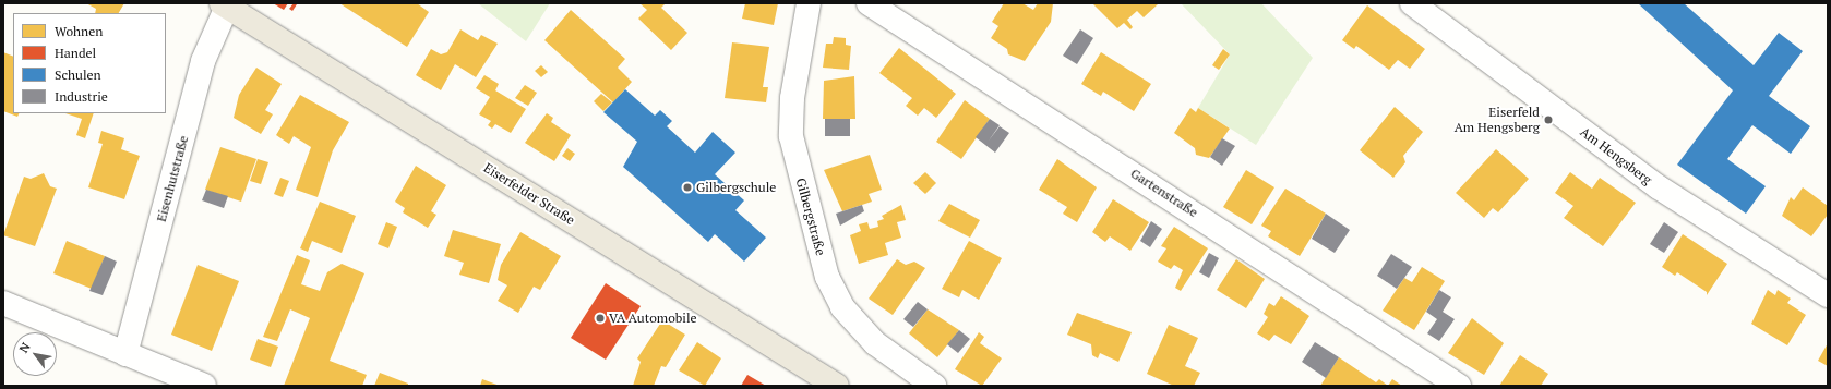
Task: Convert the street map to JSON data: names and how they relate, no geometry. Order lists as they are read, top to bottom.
{
  "streets": {
    "main road": ["Eiserfelder Straße"],
    "street": [
      "Am Hengsberg",
      "Eisenhutstraße",
      "Gartenstraße",
      "Gilbergstraße"
    ]
  },
  "crossings": [
    ["Eisenhutstraße", "Eiserfelder Straße"]
  ],
  "places": ["Eiserfeld Am Hengsberg", "Gilbergschule", "VA Automobile"],
  "legend": [
    "Wohnen",
    "Handel",
    "Schulen",
    "Industrie"
  ],
  "north": "top left"
}
